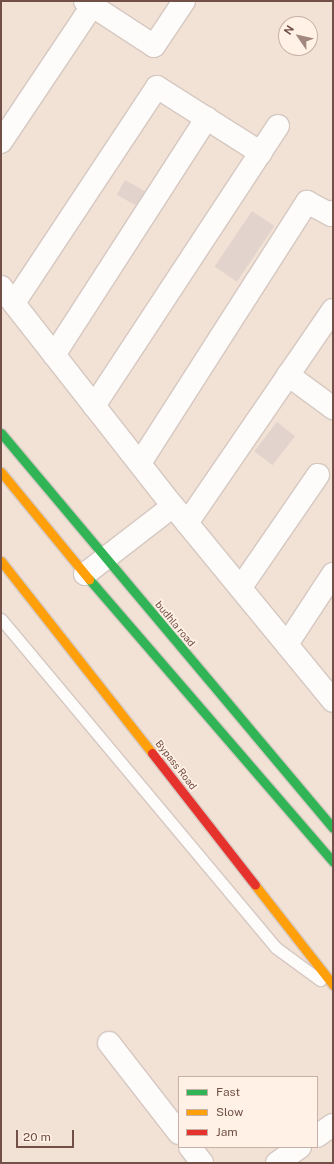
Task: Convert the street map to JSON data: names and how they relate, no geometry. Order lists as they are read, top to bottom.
{
  "streets": {
    "main road": ["budhla road", "Bypass Road"]
  },
  "legend": ["Fast", "Slow", "Jam"],
  "scale_bar": "20 m",
  "north": "top left"
}
